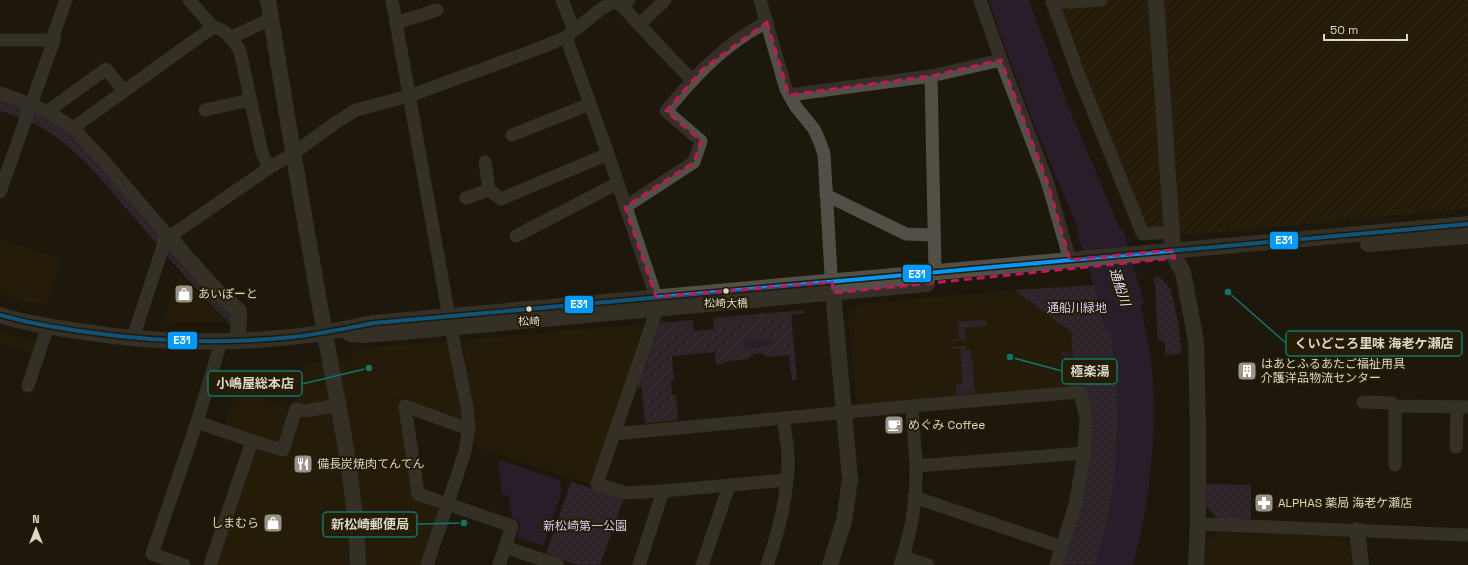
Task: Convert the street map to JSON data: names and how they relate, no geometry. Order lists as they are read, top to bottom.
{
  "water": ["通船川"],
  "parks": ["通船川緑地", "新松崎第一公園"],
  "places": {
    "other": [
      "松崎大橋",
      "くいどころ里味 海老ケ瀬店",
      "松崎",
      "極楽湯",
      "小嶋屋総本店",
      "新松崎郵便局"
    ],
    "shop": ["あいぽーと", "しまむら"],
    "building": ["はあとふるあたご福祉用具 介護洋品物流センター"],
    "cafe": ["めぐみ Coffee"],
    "restaurant": ["備長炭焼肉てんてん"],
    "pharmacy": ["ALPHAS 薬局 海老ケ瀬店"]
  },
  "lines": ["transit line E31"],
  "scale_bar": "50 m",
  "north": "top"
}
